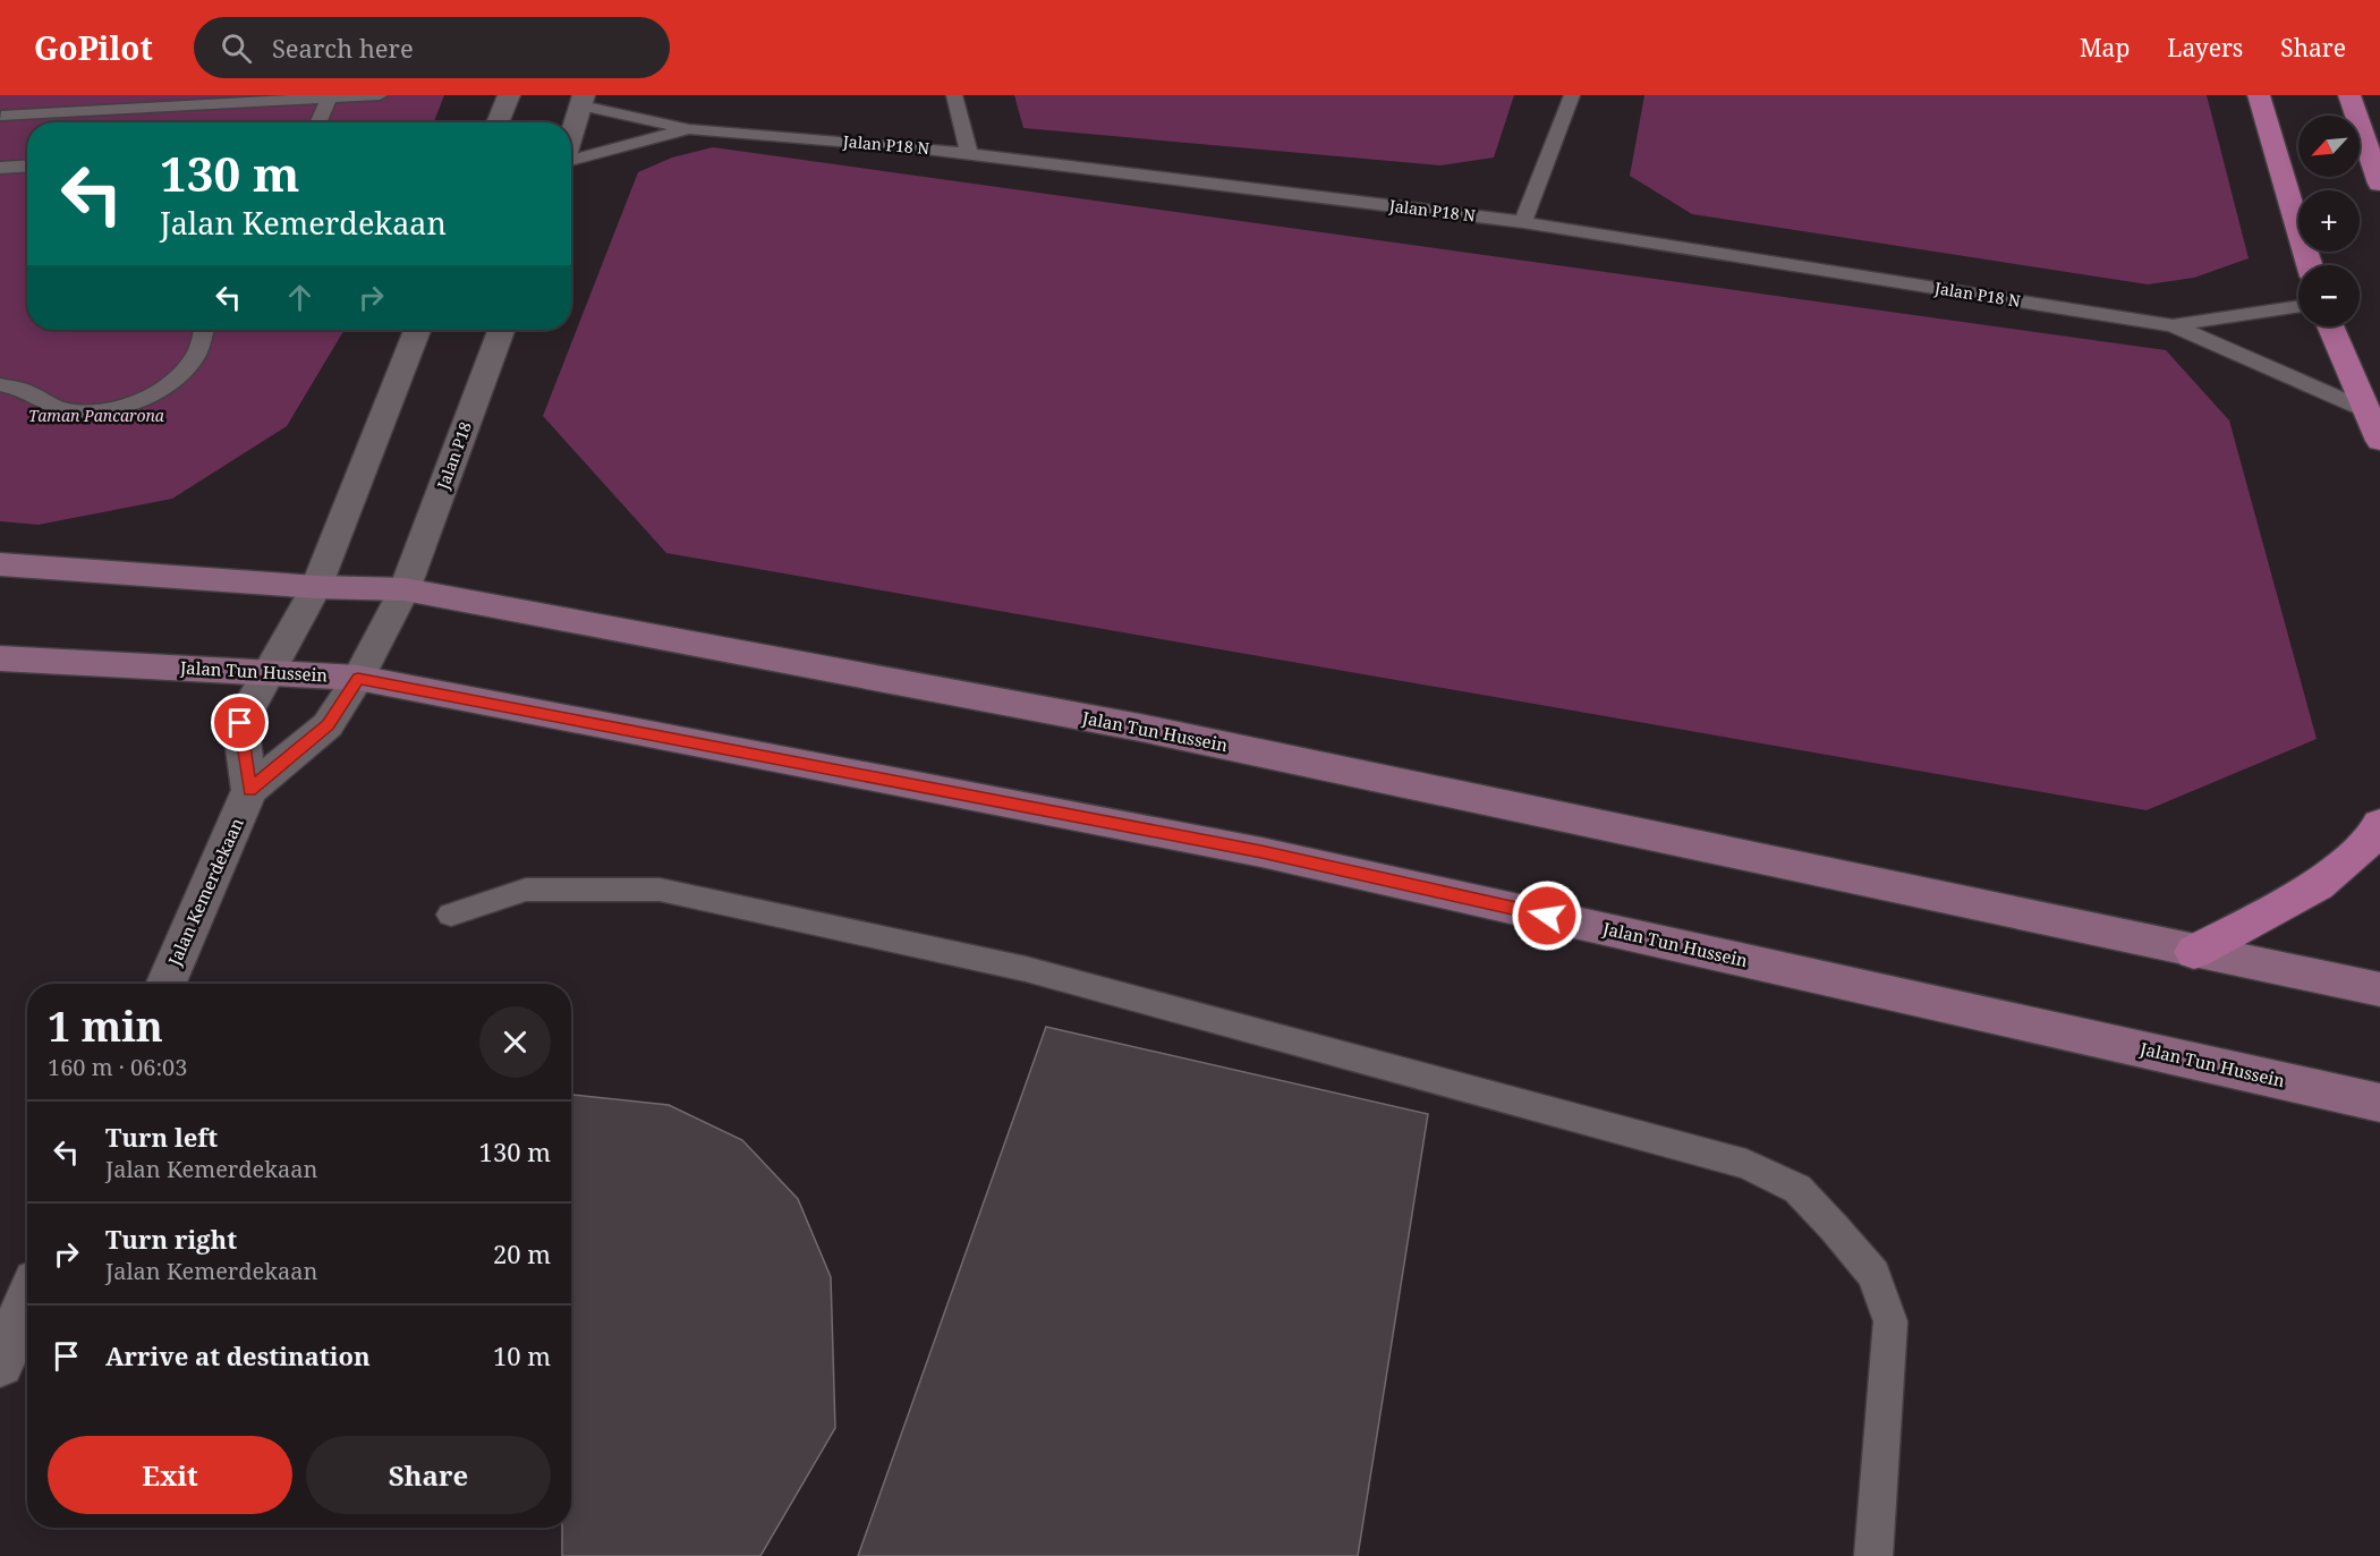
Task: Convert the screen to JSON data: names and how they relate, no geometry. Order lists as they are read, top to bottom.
{
  "streets": {
    "main road": ["Jalan Tun Hussein"],
    "street": ["Jalan P18", "Jalan Kemerdekaan"],
    "lane": ["Jalan P18 N"]
  },
  "crossings": [
    ["Jalan P18", "Jalan Tun Hussein"],
    ["Jalan P18", "Jalan Kemerdekaan"],
    ["Jalan Tun Hussein", "Jalan Kemerdekaan"]
  ],
  "parks": ["Taman Pancarona"],
  "north": "bottom left",
  "page": {
    "header": "GoPilot",
    "search": "Search here",
    "nav": ["Map", "Layers", "Share"],
    "map_buttons": ["+", "−"],
    "turn": ["130 m", "Jalan Kemerdekaan"],
    "heading": ["1 min", "160 m · 06:03"],
    "list": [
      {
        "name": "Turn left",
        "note": "Jalan Kemerdekaan",
        "value": "130 m"
      },
      {
        "name": "Turn right",
        "note": "Jalan Kemerdekaan",
        "value": "20 m"
      },
      {
        "name": "Arrive at destination",
        "value": "10 m"
      }
    ],
    "buttons": ["Exit", "Share"]
  }
}
